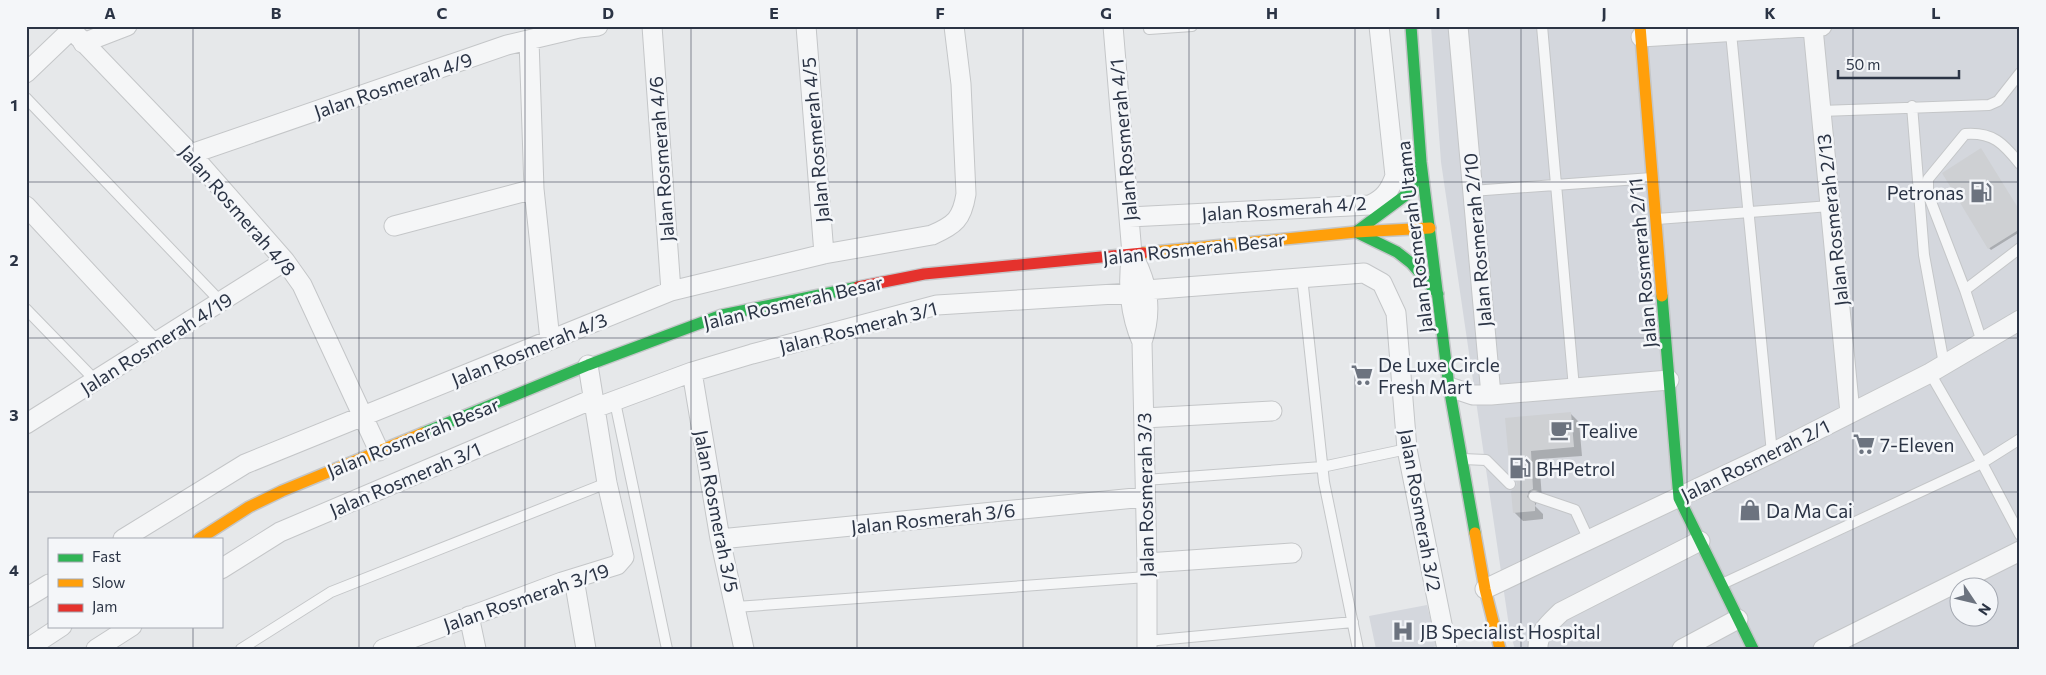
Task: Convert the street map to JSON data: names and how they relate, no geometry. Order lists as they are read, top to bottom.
{
  "streets": {
    "street": [
      "Jalan Rosmerah 4/9",
      "Jalan Rosmerah 4/5",
      "Jalan Rosmerah 4/1",
      "Jalan Rosmerah 4/6",
      "Jalan Rosmerah 4/2",
      "Jalan Rosmerah 4/8",
      "Jalan Rosmerah 2/13",
      "Jalan Rosmerah Utama",
      "Jalan Rosmerah 2/10",
      "Jalan Rosmerah Besar",
      "Jalan Rosmerah 2/11",
      "Jalan Rosmerah 3/1",
      "Jalan Rosmerah 4/19",
      "Jalan Rosmerah 4/3",
      "Jalan Rosmerah 2/1",
      "Jalan Rosmerah 3/3",
      "Jalan Rosmerah 3/2",
      "Jalan Rosmerah 3/5",
      "Jalan Rosmerah 3/6",
      "Jalan Rosmerah 3/19"
    ]
  },
  "crossings": [
    ["Jalan Rosmerah 4/9", "Jalan Rosmerah 4/8"],
    ["Jalan Rosmerah 4/5", "Jalan Rosmerah 4/3"],
    ["Jalan Rosmerah 4/1", "Jalan Rosmerah 4/2"],
    ["Jalan Rosmerah 4/1", "Jalan Rosmerah Besar"],
    ["Jalan Rosmerah 4/1", "Jalan Rosmerah 3/3"],
    ["Jalan Rosmerah 4/6", "Jalan Rosmerah 4/3"],
    ["Jalan Rosmerah 4/8", "Jalan Rosmerah Besar"],
    ["Jalan Rosmerah 4/8", "Jalan Rosmerah 4/19"],
    ["Jalan Rosmerah 4/8", "Jalan Rosmerah 4/3"],
    ["Jalan Rosmerah 2/13", "Jalan Rosmerah 2/1"],
    ["Jalan Rosmerah Utama", "Jalan Rosmerah Besar"],
    ["Jalan Rosmerah Utama", "Jalan Rosmerah 2/1"],
    ["Jalan Rosmerah Besar", "Jalan Rosmerah 3/3"],
    ["Jalan Rosmerah Besar", "Jalan Rosmerah 3/19"],
    ["Jalan Rosmerah 2/11", "Jalan Rosmerah 2/1"],
    ["Jalan Rosmerah 3/1", "Jalan Rosmerah 3/3"],
    ["Jalan Rosmerah 3/1", "Jalan Rosmerah 3/2"],
    ["Jalan Rosmerah 3/1", "Jalan Rosmerah 3/5"],
    ["Jalan Rosmerah 3/1", "Jalan Rosmerah 3/19"],
    ["Jalan Rosmerah 3/3", "Jalan Rosmerah 3/2"],
    ["Jalan Rosmerah 3/3", "Jalan Rosmerah 3/6"],
    ["Jalan Rosmerah 3/5", "Jalan Rosmerah 3/6"]
  ],
  "places": {
    "fuel station": ["Petronas", "BHPetrol"],
    "supermarket": ["De Luxe Circle Fresh Mart", "7-Eleven"],
    "cafe": ["Tealive"],
    "shop": ["Da Ma Cai"],
    "hospital": ["JB Specialist Hospital"]
  },
  "legend": ["Fast", "Slow", "Jam"],
  "scale_bar": "50 m",
  "north": "bottom right",
  "grid": {
    "columns": [
      "A",
      "B",
      "C",
      "D",
      "E",
      "F",
      "G",
      "H",
      "I",
      "J",
      "K",
      "L"
    ],
    "rows": [
      "1",
      "2",
      "3",
      "4"
    ]
  }
}
